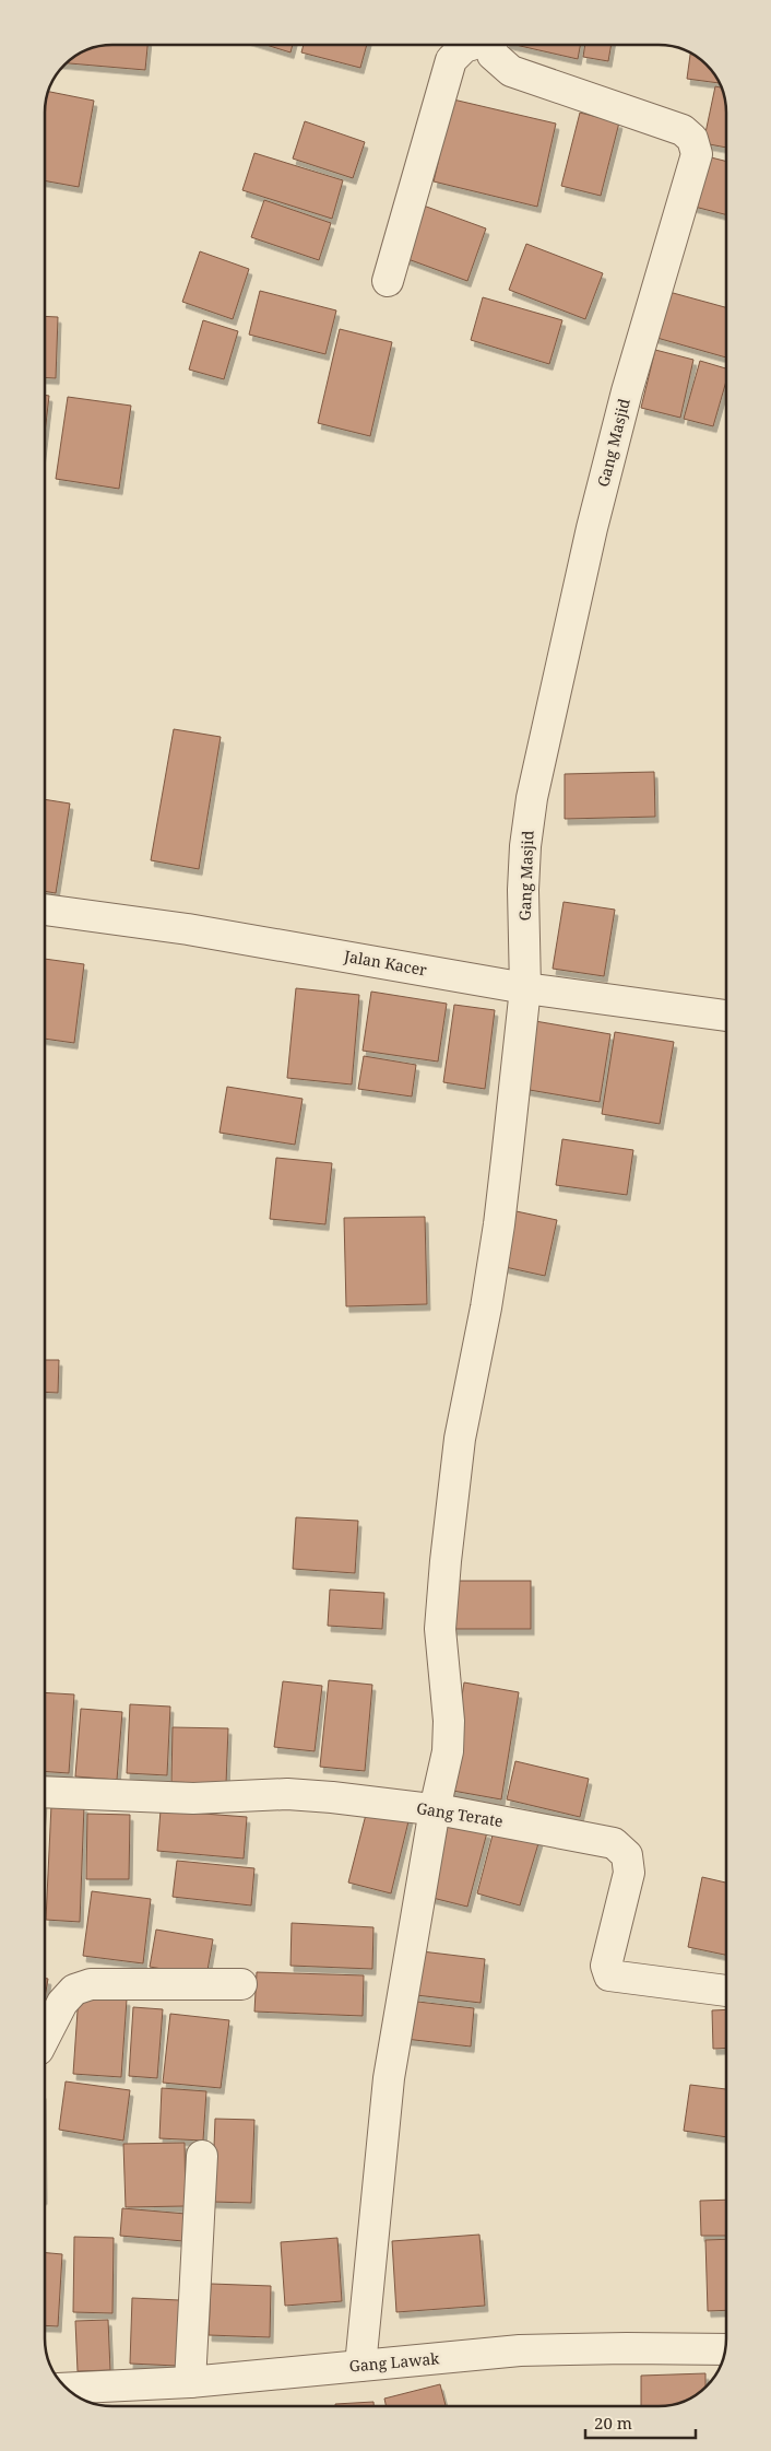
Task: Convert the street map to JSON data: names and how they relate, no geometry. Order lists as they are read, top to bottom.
{
  "streets": {
    "street": [
      "Gang Masjid",
      "Jalan Kacer",
      "Gang Terate",
      "Gang Lawak"
    ]
  },
  "crossings": [
    ["Gang Masjid", "Jalan Kacer"],
    ["Gang Masjid", "Gang Terate"],
    ["Gang Masjid", "Gang Lawak"]
  ],
  "scale_bar": "20 m"
}
